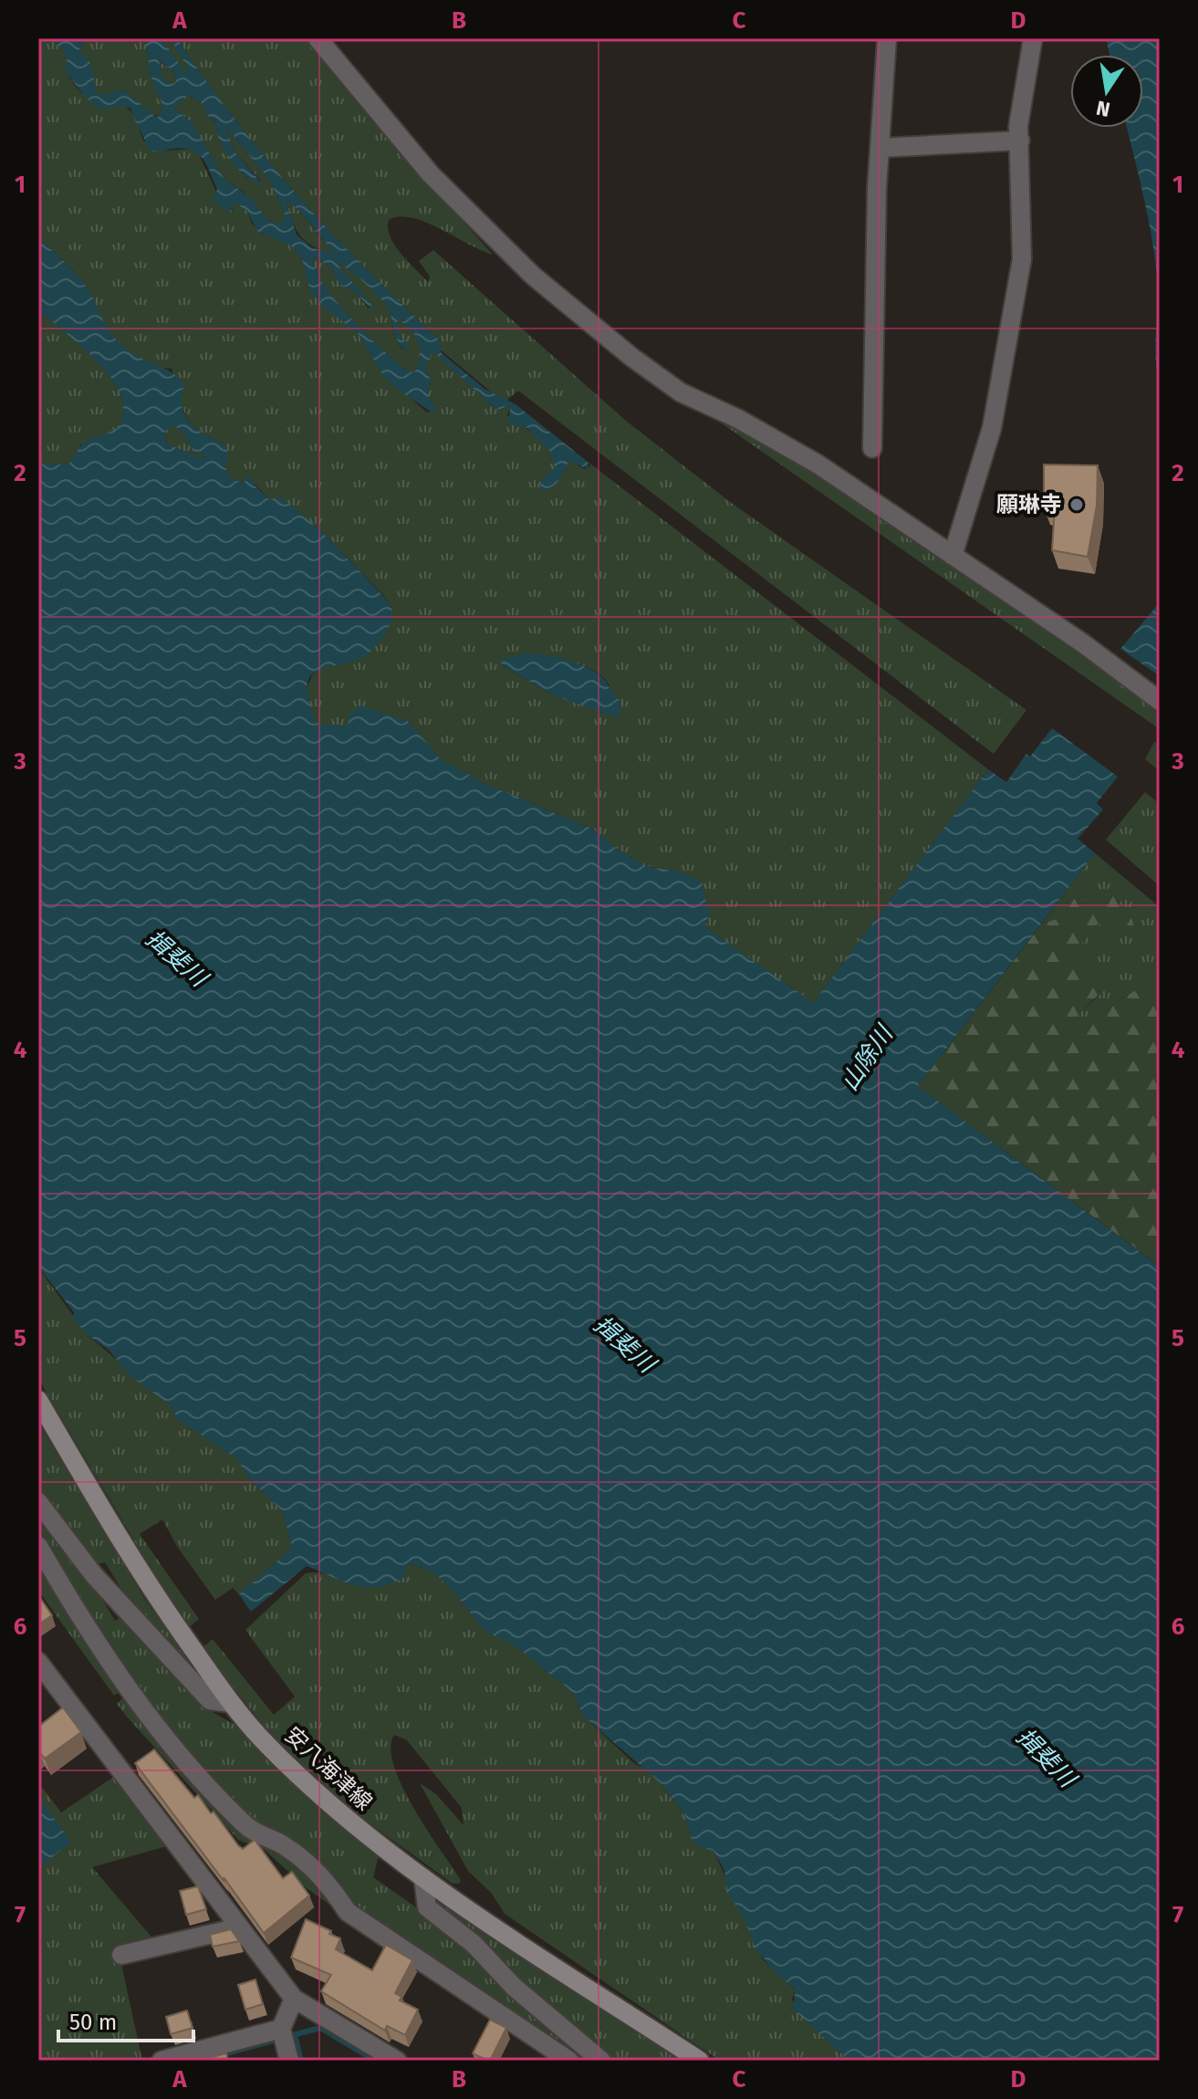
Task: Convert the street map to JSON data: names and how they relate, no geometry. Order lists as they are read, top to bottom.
{
  "streets": {
    "main road": ["安八海津線"]
  },
  "water": ["揖斐川", "山除川"],
  "places": ["願琳寺"],
  "scale_bar": "50 m",
  "north": "bottom",
  "grid": {
    "columns": [
      "A",
      "B",
      "C",
      "D"
    ],
    "rows": [
      "1",
      "2",
      "3",
      "4",
      "5",
      "6",
      "7"
    ]
  }
}
